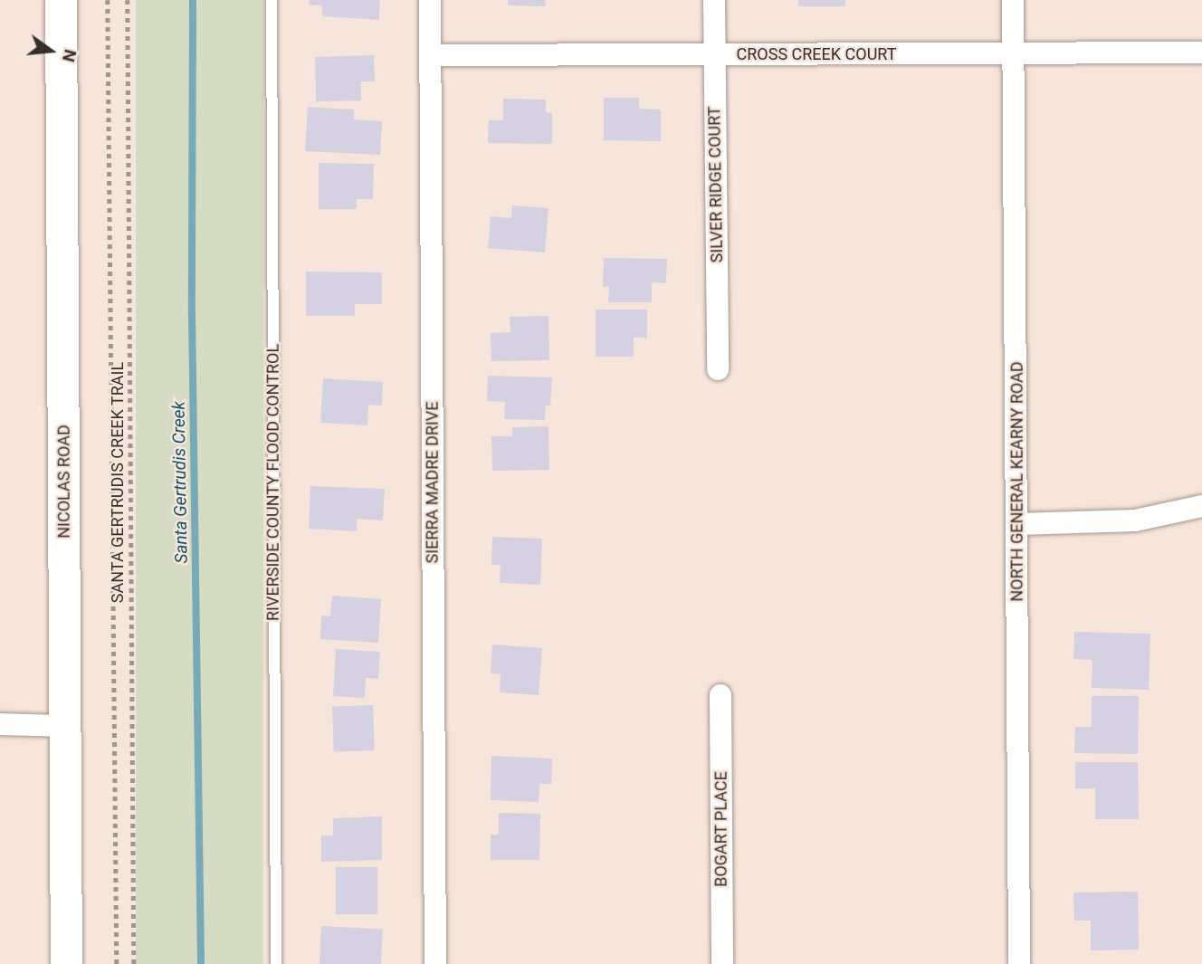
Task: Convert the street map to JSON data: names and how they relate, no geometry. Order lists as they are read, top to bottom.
{
  "streets": {
    "main road": ["NICOLAS ROAD"],
    "street": [
      "CROSS CREEK COURT",
      "SILVER RIDGE COURT",
      "NORTH GENERAL KEARNY ROAD",
      "SIERRA MADRE DRIVE",
      "BOGART PLACE"
    ],
    "lane": ["RIVERSIDE COUNTY FLOOD CONTROL"],
    "path": ["SANTA GERTRUDIS CREEK TRAIL"]
  },
  "crossings": [
    ["CROSS CREEK COURT", "SILVER RIDGE COURT"],
    ["CROSS CREEK COURT", "NORTH GENERAL KEARNY ROAD"],
    ["CROSS CREEK COURT", "SIERRA MADRE DRIVE"]
  ],
  "water": ["Santa Gertrudis Creek"],
  "north": "right"
}
